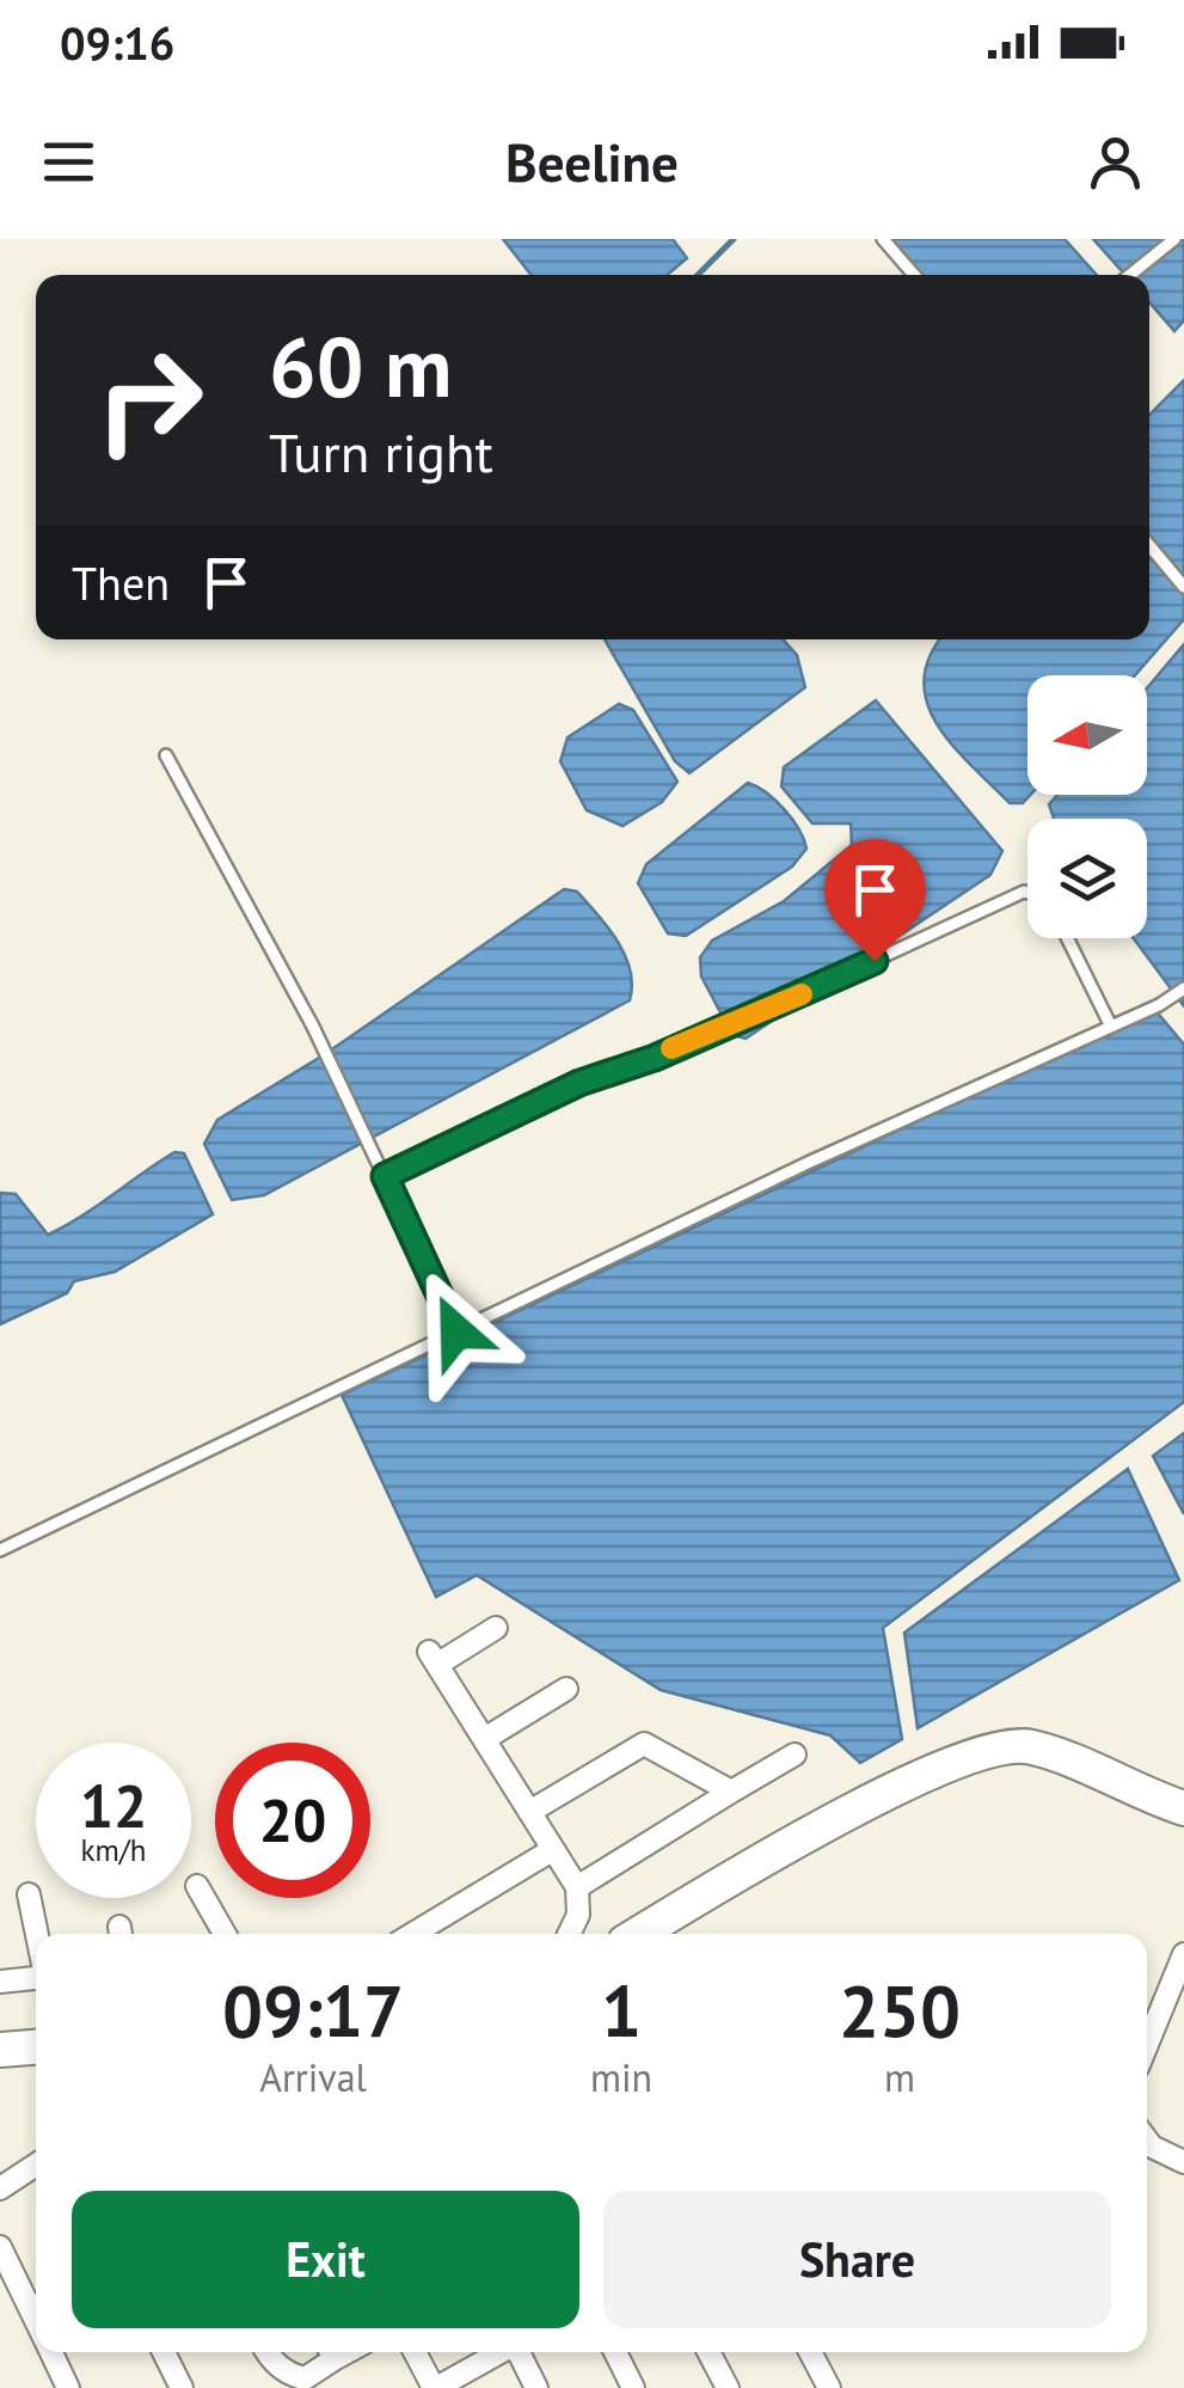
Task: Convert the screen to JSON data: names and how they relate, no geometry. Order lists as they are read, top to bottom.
{
  "north": "left",
  "page": {
    "status": "09:16",
    "header": "Beeline",
    "turn": ["60 m", "Turn right"],
    "then": "Then",
    "speed": "12 km/h",
    "limit": "20",
    "eta": [
      "09:17",
      "Arrival",
      "1",
      "min",
      "250",
      "m"
    ],
    "buttons": ["Exit", "Share"]
  }
}
